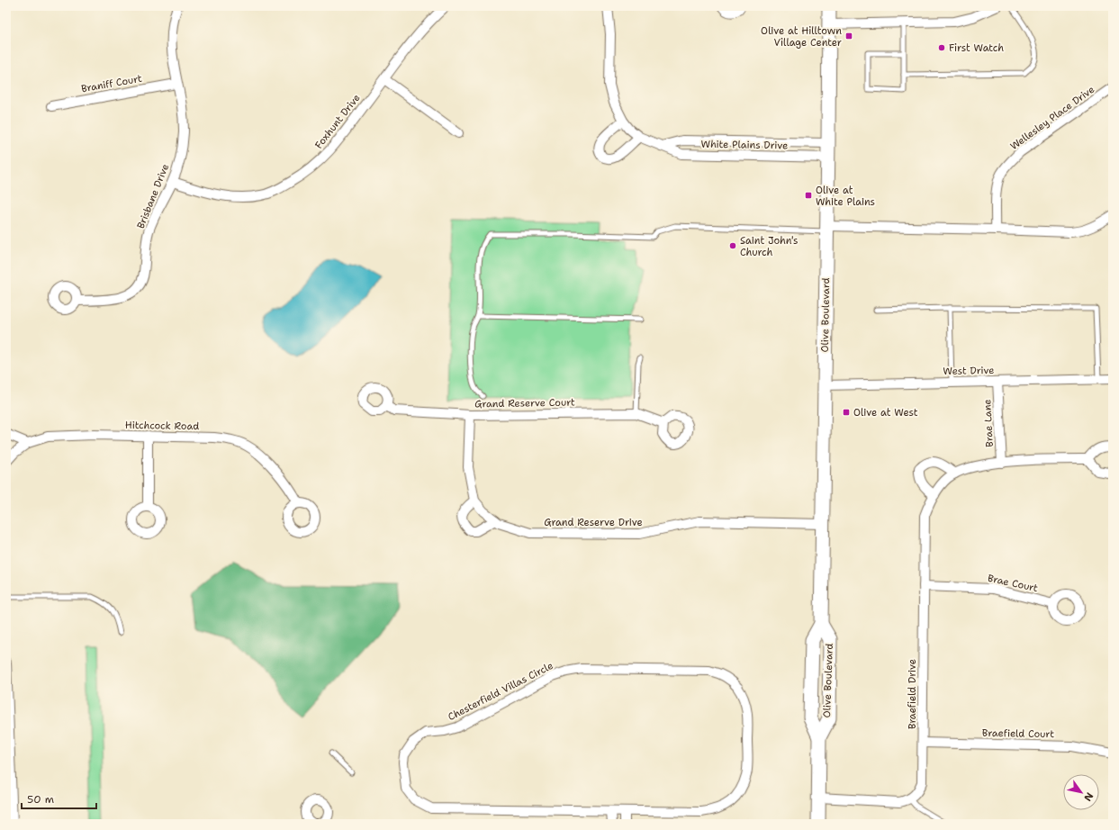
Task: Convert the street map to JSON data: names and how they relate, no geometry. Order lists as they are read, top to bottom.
{
  "streets": {
    "main road": ["Olive Boulevard"],
    "street": [
      "Braniff Court",
      "Wellesley Place Drive",
      "Foxhunt Drive",
      "White Plains Drive",
      "Brisbane Drive",
      "West Drive",
      "Grand Reserve Court",
      "Brae Lane",
      "Hitchcock Road",
      "Grand Reserve Drive",
      "Brae Court",
      "Chesterfield Villas Circle",
      "Braefield Drive",
      "Braefield Court"
    ]
  },
  "crossings": [
    ["Braniff Court", "Brisbane Drive"],
    ["Foxhunt Drive", "Brisbane Drive"],
    ["White Plains Drive", "Olive Boulevard"],
    ["Olive Boulevard", "West Drive"],
    ["Olive Boulevard", "Grand Reserve Drive"],
    ["West Drive", "Brae Lane"],
    ["Brae Lane", "Braefield Drive"],
    ["Brae Court", "Braefield Drive"],
    ["Braefield Drive", "Braefield Court"]
  ],
  "places": {
    "transit": ["Olive at Hilltown Village Center", "Olive at White Plains", "Olive at West"],
    "other": ["First Watch", "Saint John's Church"]
  },
  "scale_bar": "50 m",
  "north": "bottom right"
}
